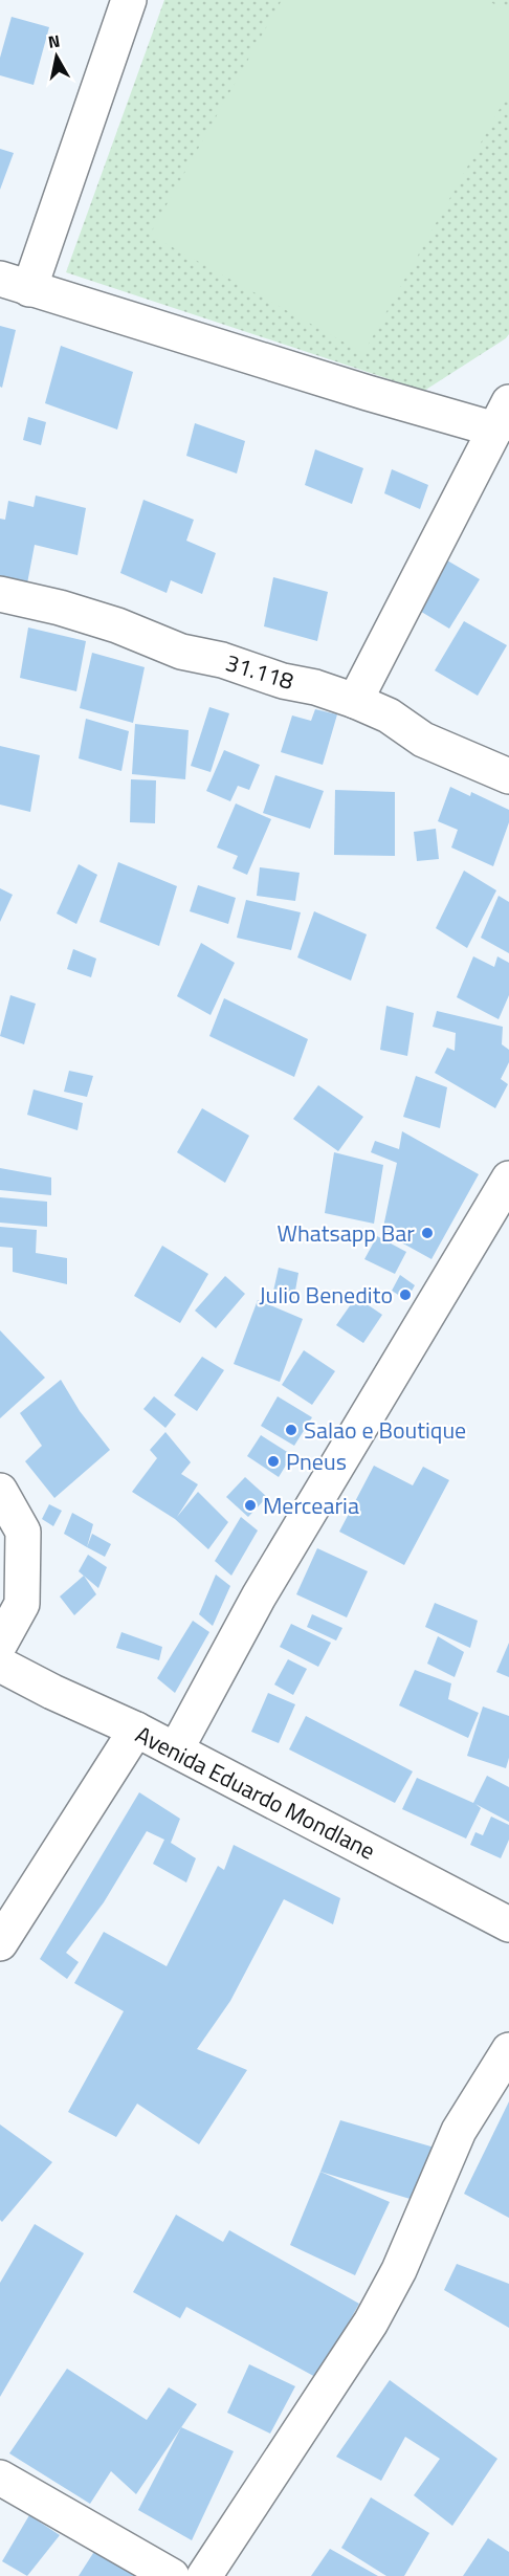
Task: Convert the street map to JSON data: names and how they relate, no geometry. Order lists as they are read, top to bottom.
{
  "streets": {
    "street": ["31.118", "Avenida Eduardo Mondlane"]
  },
  "places": [
    "Whatsapp Bar",
    "Julio Benedito",
    "Salao e Boutique",
    "Pneus",
    "Mercearia"
  ],
  "north": "top"
}
